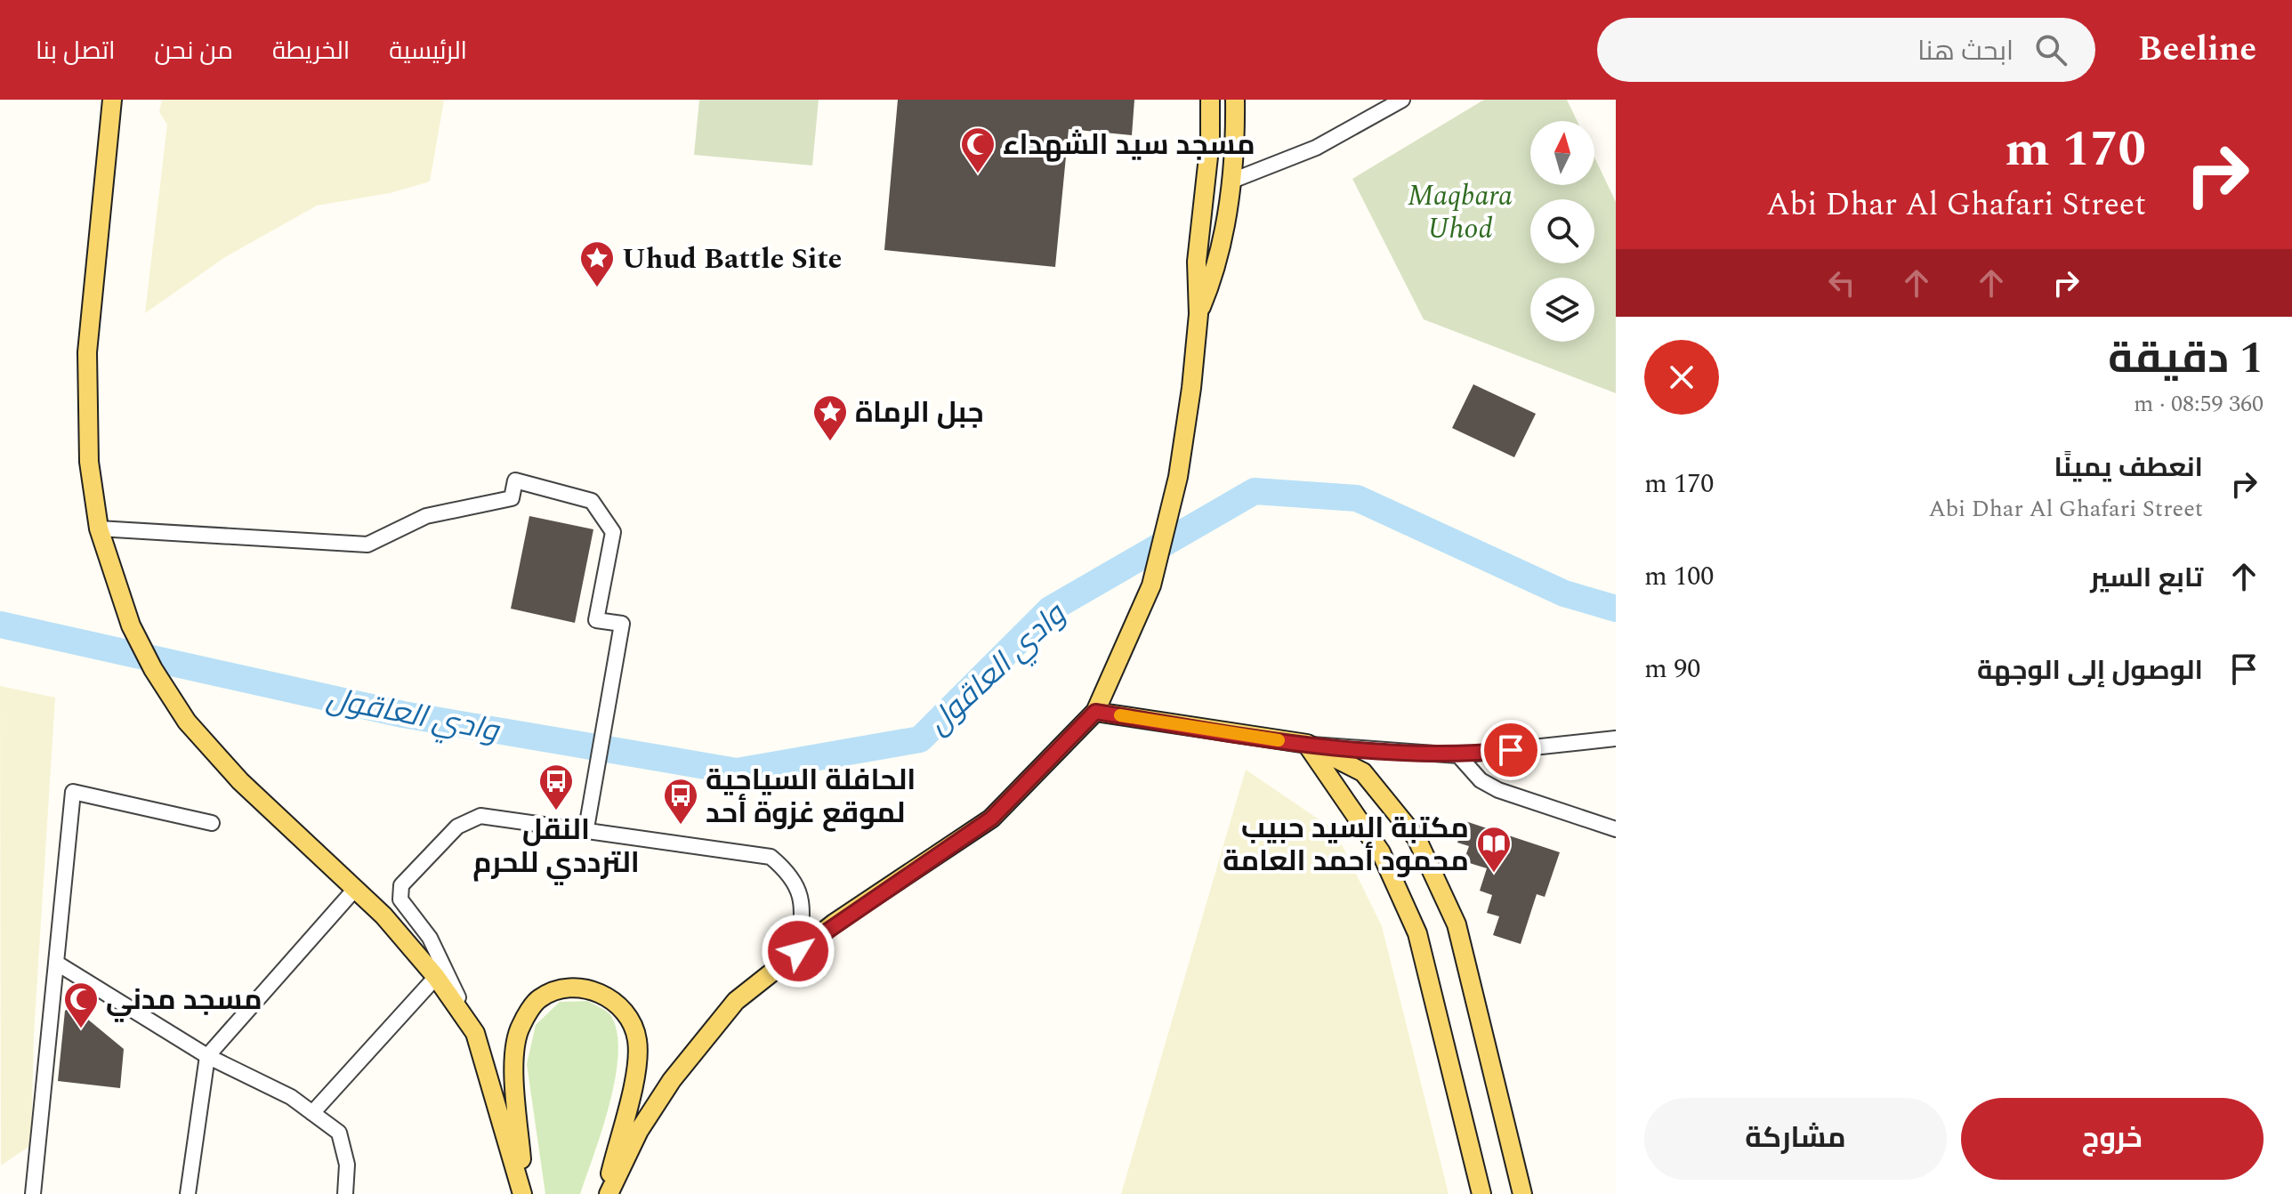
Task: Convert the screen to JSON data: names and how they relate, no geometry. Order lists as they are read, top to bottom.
{
  "water": ["وادي العاقول"],
  "parks": ["Maqbara Uhod"],
  "places": {
    "mosque": ["مسجد سيد الشهداء", "مسجد مدني"],
    "place": ["Uhud Battle Site", "جبل الرماة"],
    "bus stop": ["النقل الترددي للحرم", "الحافلة السياحية لموقع غزوة أحد"],
    "library": ["مكتبة السيد حبيب محمود أحمد العامة"]
  },
  "north": "top",
  "page": {
    "header": "Beeline",
    "search": "ابحث هنا",
    "nav": [
      "الرئيسية",
      "الخريطة",
      "من نحن",
      "اتصل بنا"
    ],
    "turn": ["170 m", "Abi Dhar Al Ghafari Street"],
    "heading": ["1 دقيقة", "360 m · 08:59"],
    "list": [
      {
        "name": "انعطف يمينًا",
        "note": "Abi Dhar Al Ghafari Street",
        "value": "170 m"
      },
      {
        "name": "تابع السير",
        "value": "100 m"
      },
      {
        "name": "الوصول إلى الوجهة",
        "value": "90 m"
      }
    ],
    "buttons": ["خروج", "مشاركة"]
  }
}
